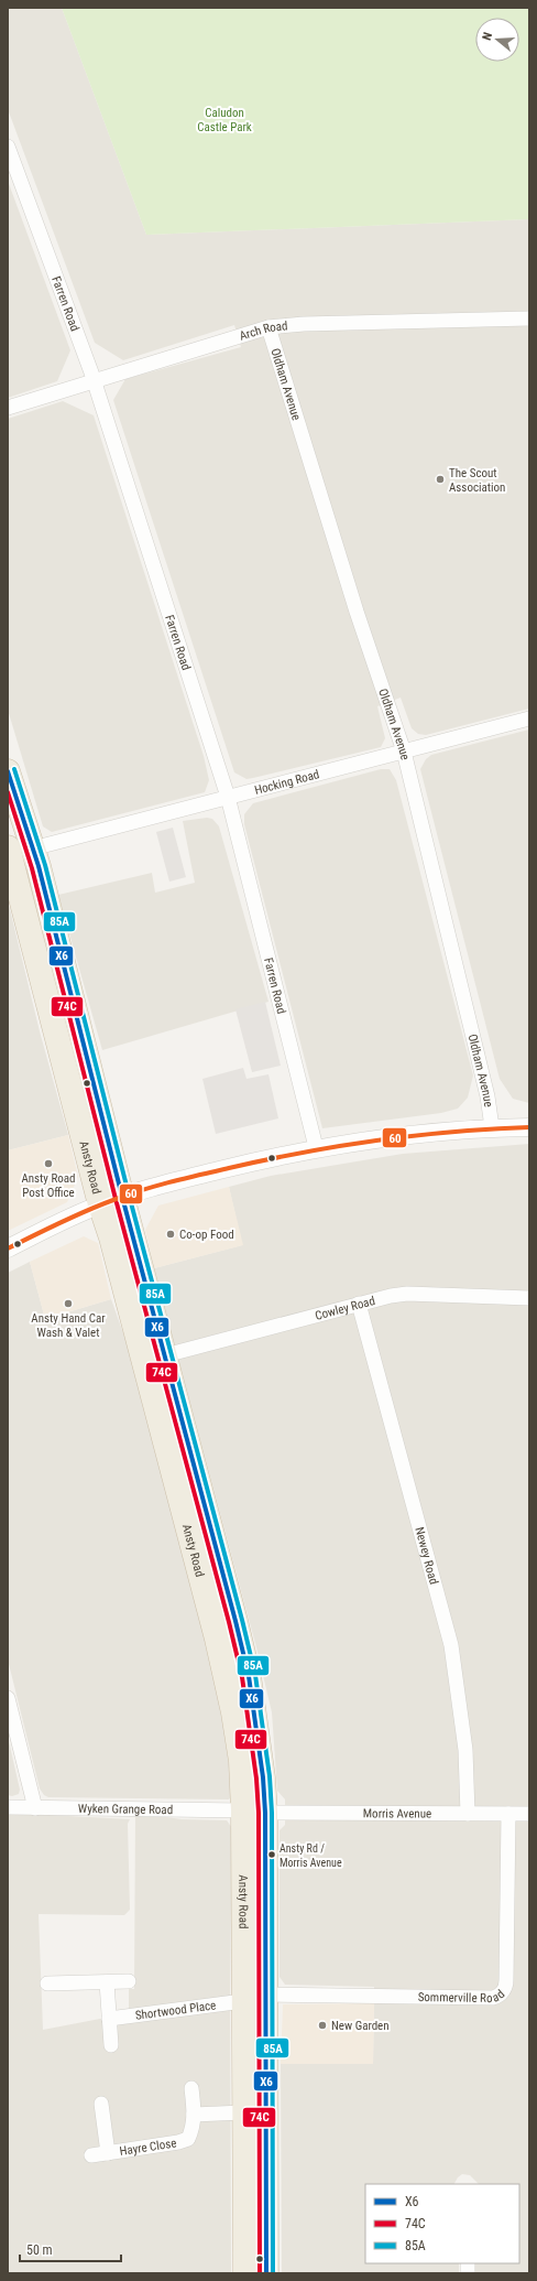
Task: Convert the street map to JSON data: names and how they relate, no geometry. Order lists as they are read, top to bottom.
{
  "streets": {
    "highway": ["Ansty Road"],
    "street": [
      "Farren Road",
      "Arch Road",
      "Oldham Avenue",
      "Hocking Road",
      "Cowley Road",
      "Newey Road",
      "Wyken Grange Road",
      "Morris Avenue",
      "Sommerville Road",
      "Shortwood Place",
      "Hayre Close"
    ]
  },
  "crossings": [
    ["Farren Road", "Arch Road"],
    ["Farren Road", "Hocking Road"],
    ["Arch Road", "Oldham Avenue"],
    ["Oldham Avenue", "Hocking Road"],
    ["Hocking Road", "Ansty Road"],
    ["Ansty Road", "Cowley Road"],
    ["Ansty Road", "Wyken Grange Road"],
    ["Ansty Road", "Morris Avenue"],
    ["Ansty Road", "Sommerville Road"],
    ["Ansty Road", "Shortwood Place"],
    ["Cowley Road", "Newey Road"],
    ["Newey Road", "Morris Avenue"],
    ["Wyken Grange Road", "Morris Avenue"],
    ["Morris Avenue", "Sommerville Road"]
  ],
  "parks": ["Caludon Castle Park"],
  "places": [
    "The Scout Association",
    "Ansty Road Post Office",
    "Co-op Food",
    "Ansty Hand Car Wash & Valet",
    "Ansty Rd / Morris Avenue",
    "New Garden"
  ],
  "lines": [
    "transit line 85A",
    "transit line X6",
    "transit line 74C",
    "transit line 60"
  ],
  "legend": ["X6", "74C", "85A"],
  "scale_bar": "50 m",
  "north": "left"
}
